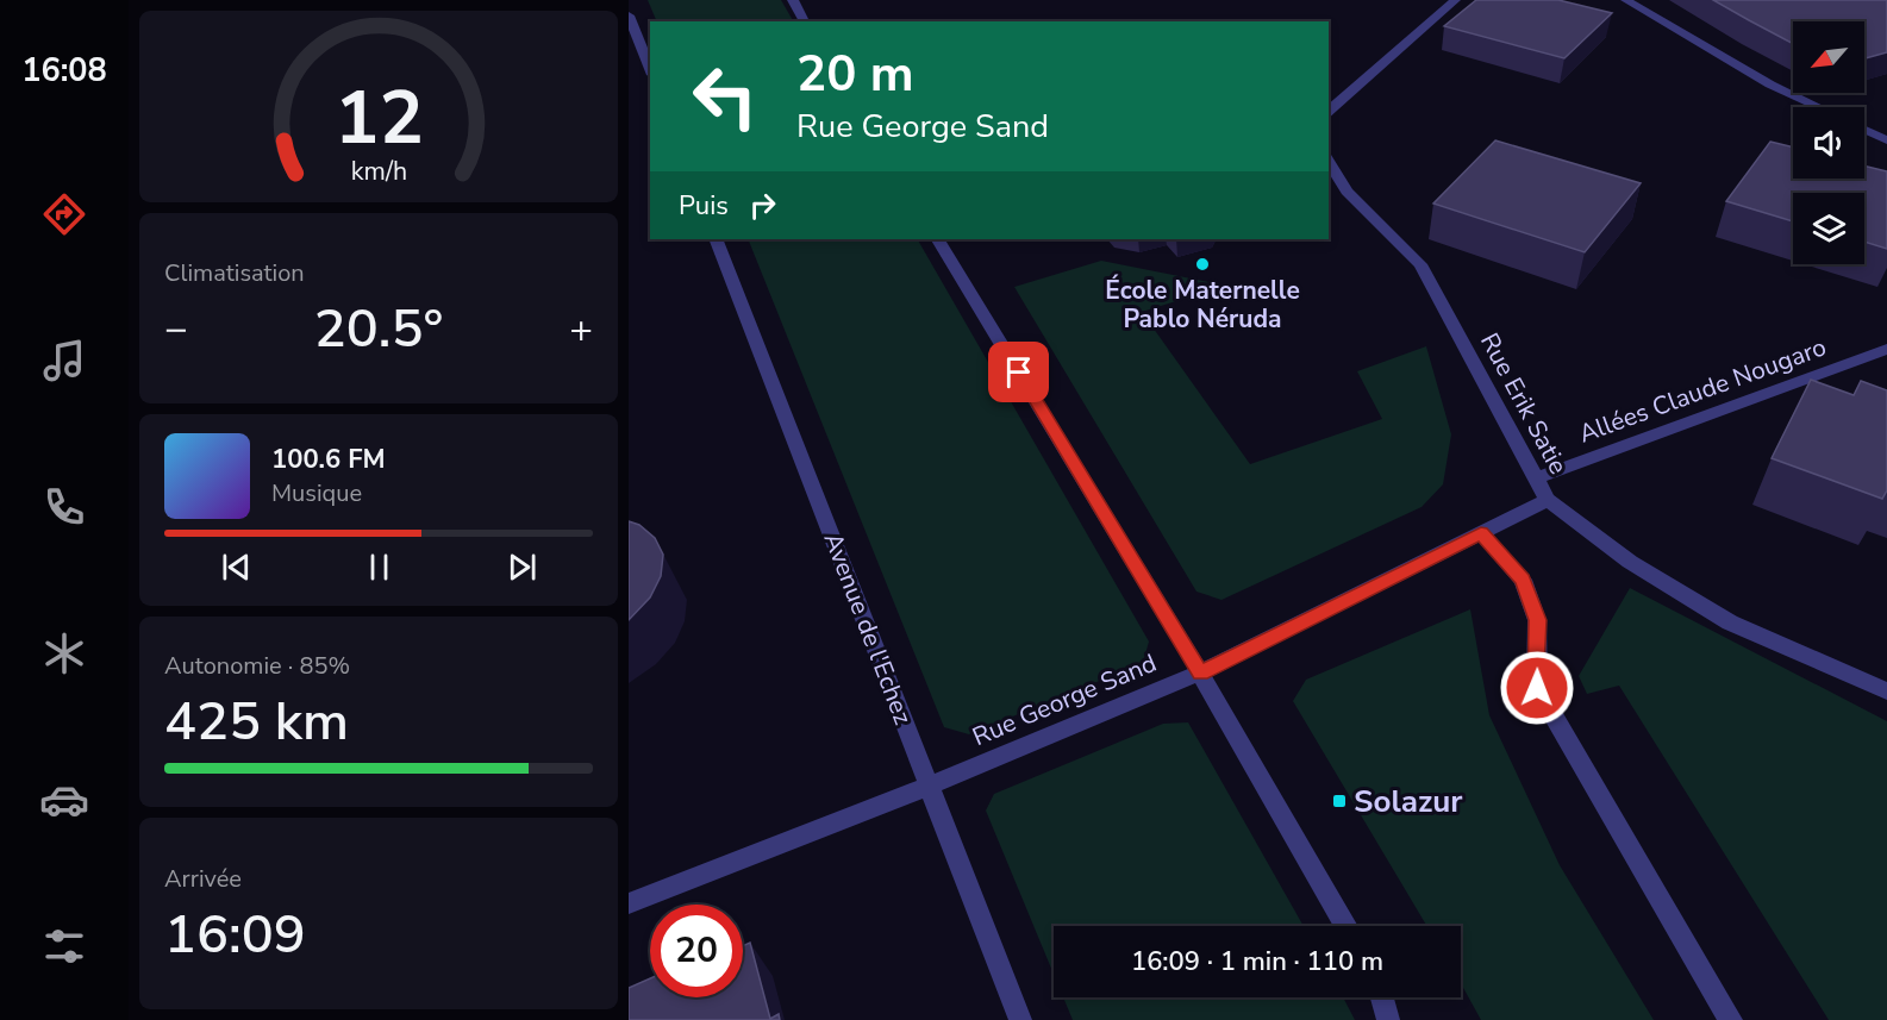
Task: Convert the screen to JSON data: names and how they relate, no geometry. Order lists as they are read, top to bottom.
{
  "streets": {
    "street": [
      "Allées Claude Nougaro",
      "Rue Erik Satie",
      "Avenue de l'Echez",
      "Rue George Sand"
    ]
  },
  "crossings": [
    ["Allées Claude Nougaro", "Rue Erik Satie"],
    ["Rue Erik Satie", "Rue George Sand"],
    ["Avenue de l'Echez", "Rue George Sand"]
  ],
  "places": {
    "other": ["École Maternelle Pablo Néruda"],
    "transit": ["Solazur"]
  },
  "north": "bottom left",
  "page": {
    "tabs": "16:08",
    "turn": ["20 m", "Rue George Sand"],
    "then": "Puis",
    "tile": [
      "Climatisation",
      ["Autonomie · 85%", "425 km"],
      ["Arrivée", "16:09"]
    ],
    "heat": ["−", "20.5°", "+"],
    "song": ["100.6 FM", "Musique"],
    "limit": "20",
    "trip": "16:09 · 1 min · 110 m",
    "gauge": ["12", "km/h"]
  }
}
